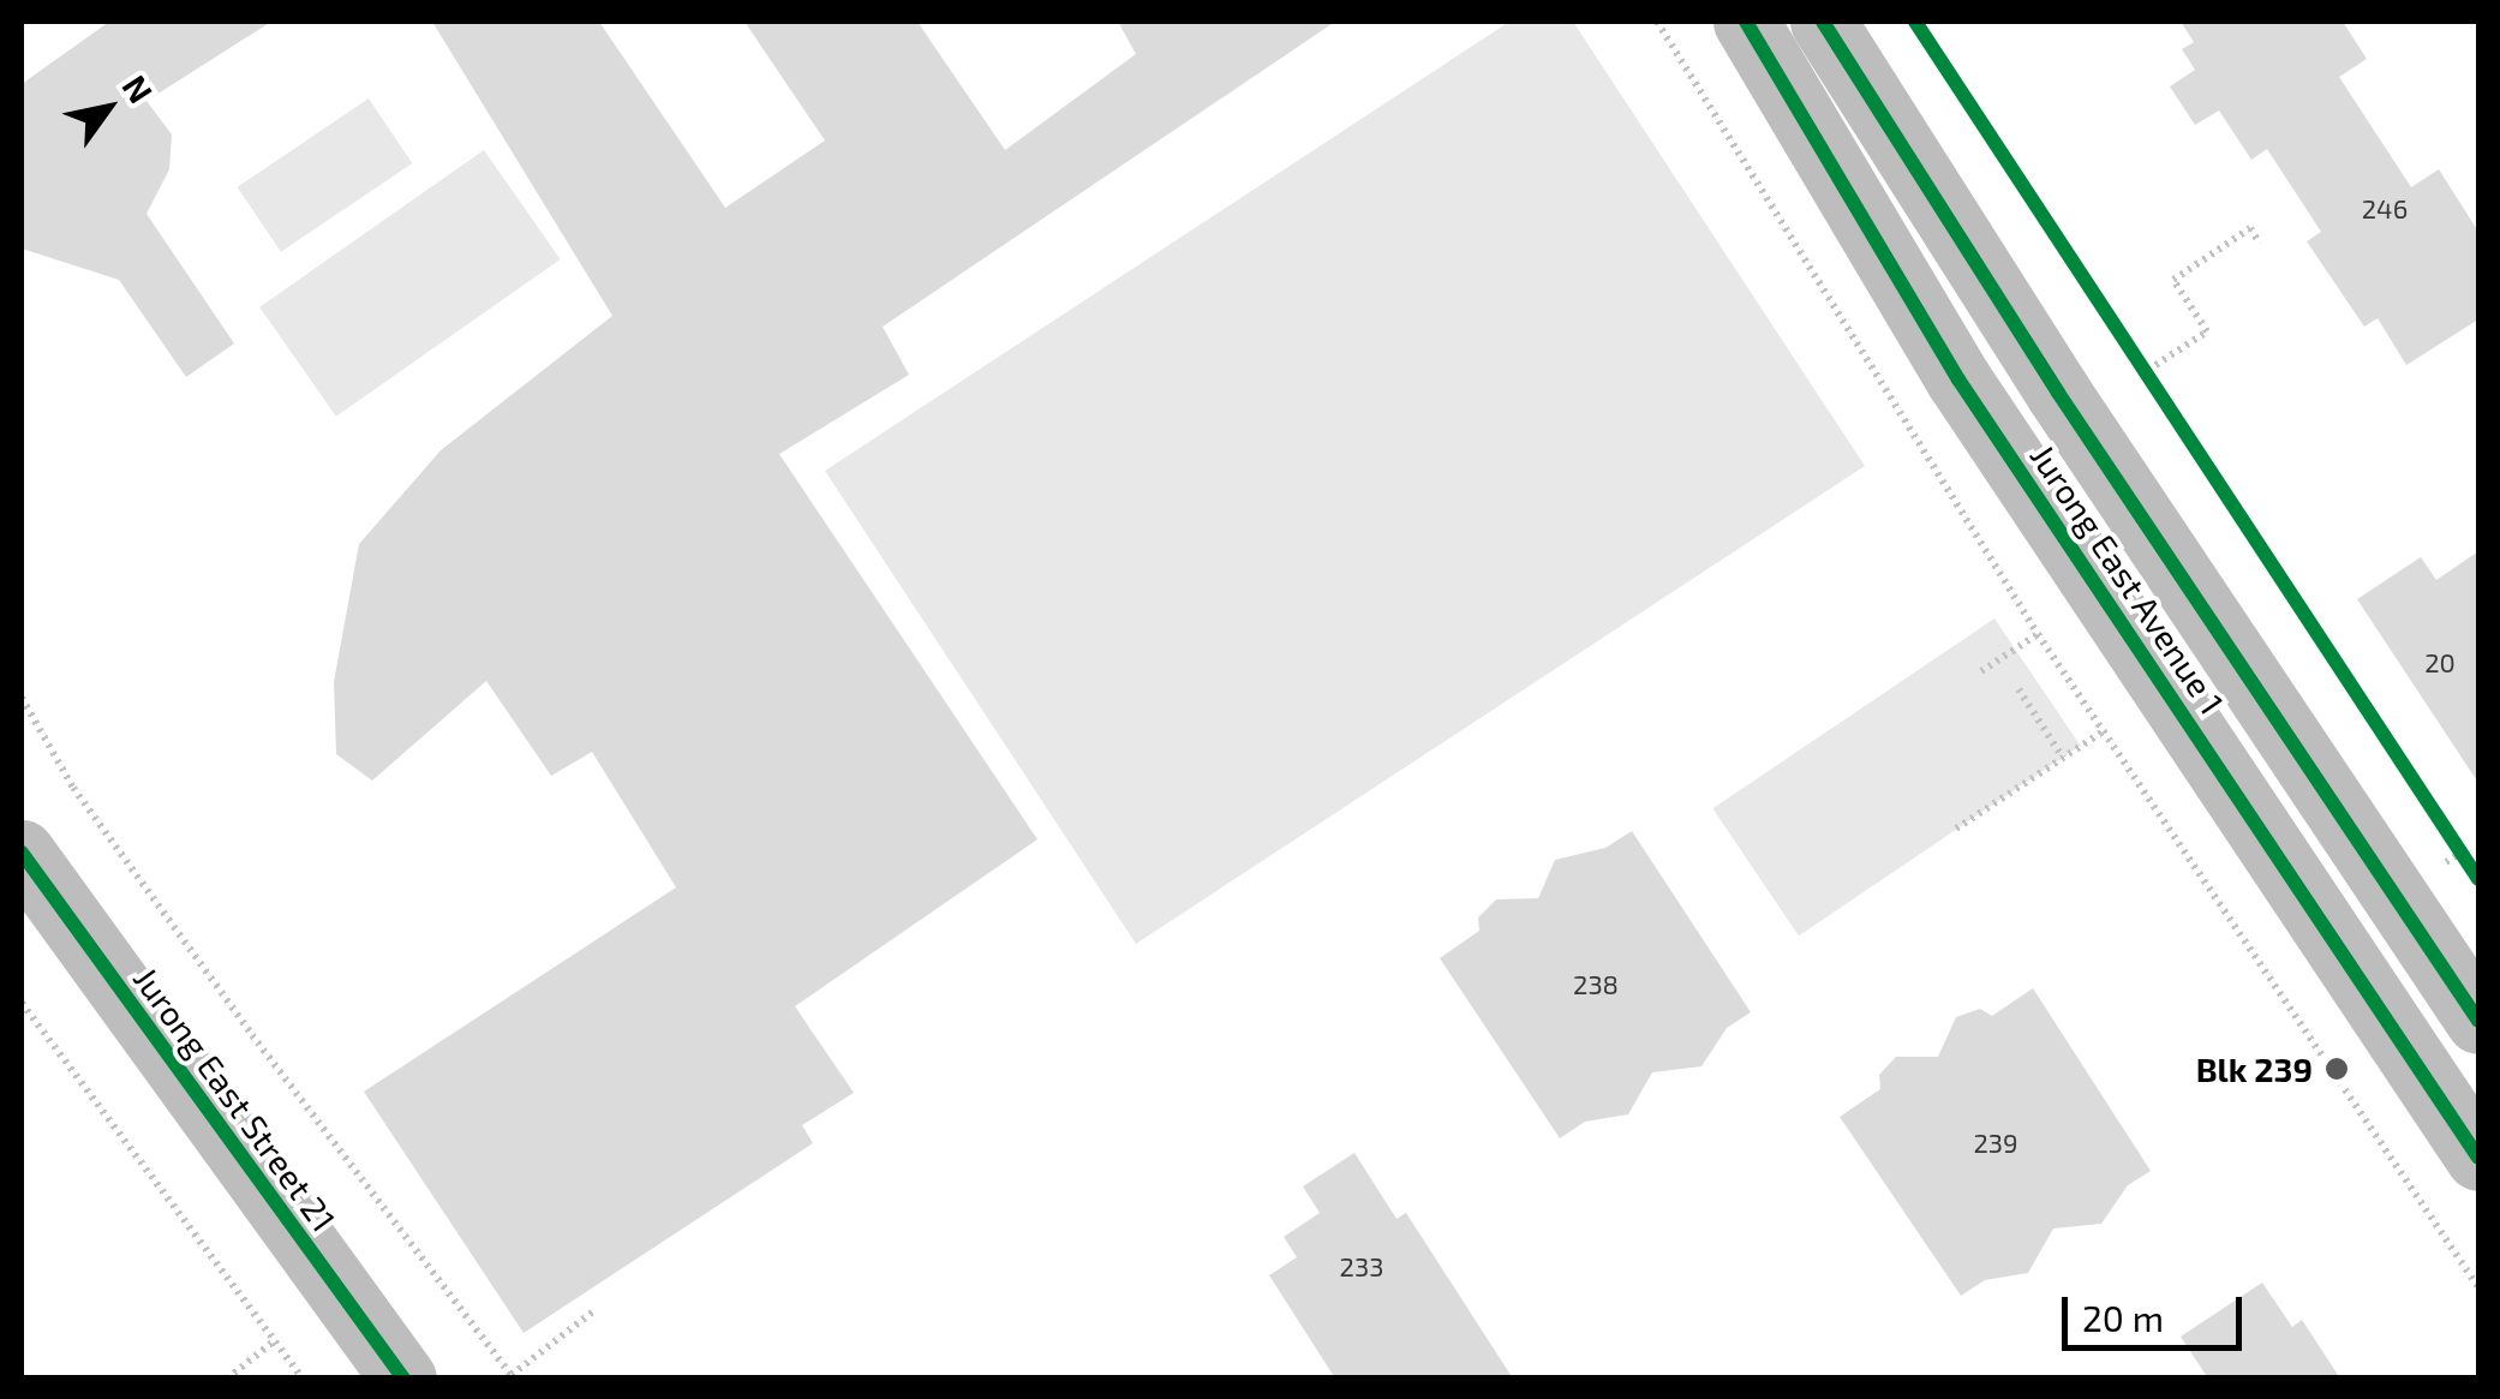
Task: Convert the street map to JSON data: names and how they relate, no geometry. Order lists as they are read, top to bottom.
{
  "streets": {
    "street": ["Jurong East Avenue 1", "Jurong East Street 21"]
  },
  "places": ["Blk 239"],
  "house_numbers": [
    "246",
    "20",
    "238",
    "239",
    "233"
  ],
  "scale_bar": "20 m",
  "north": "top right"
}
